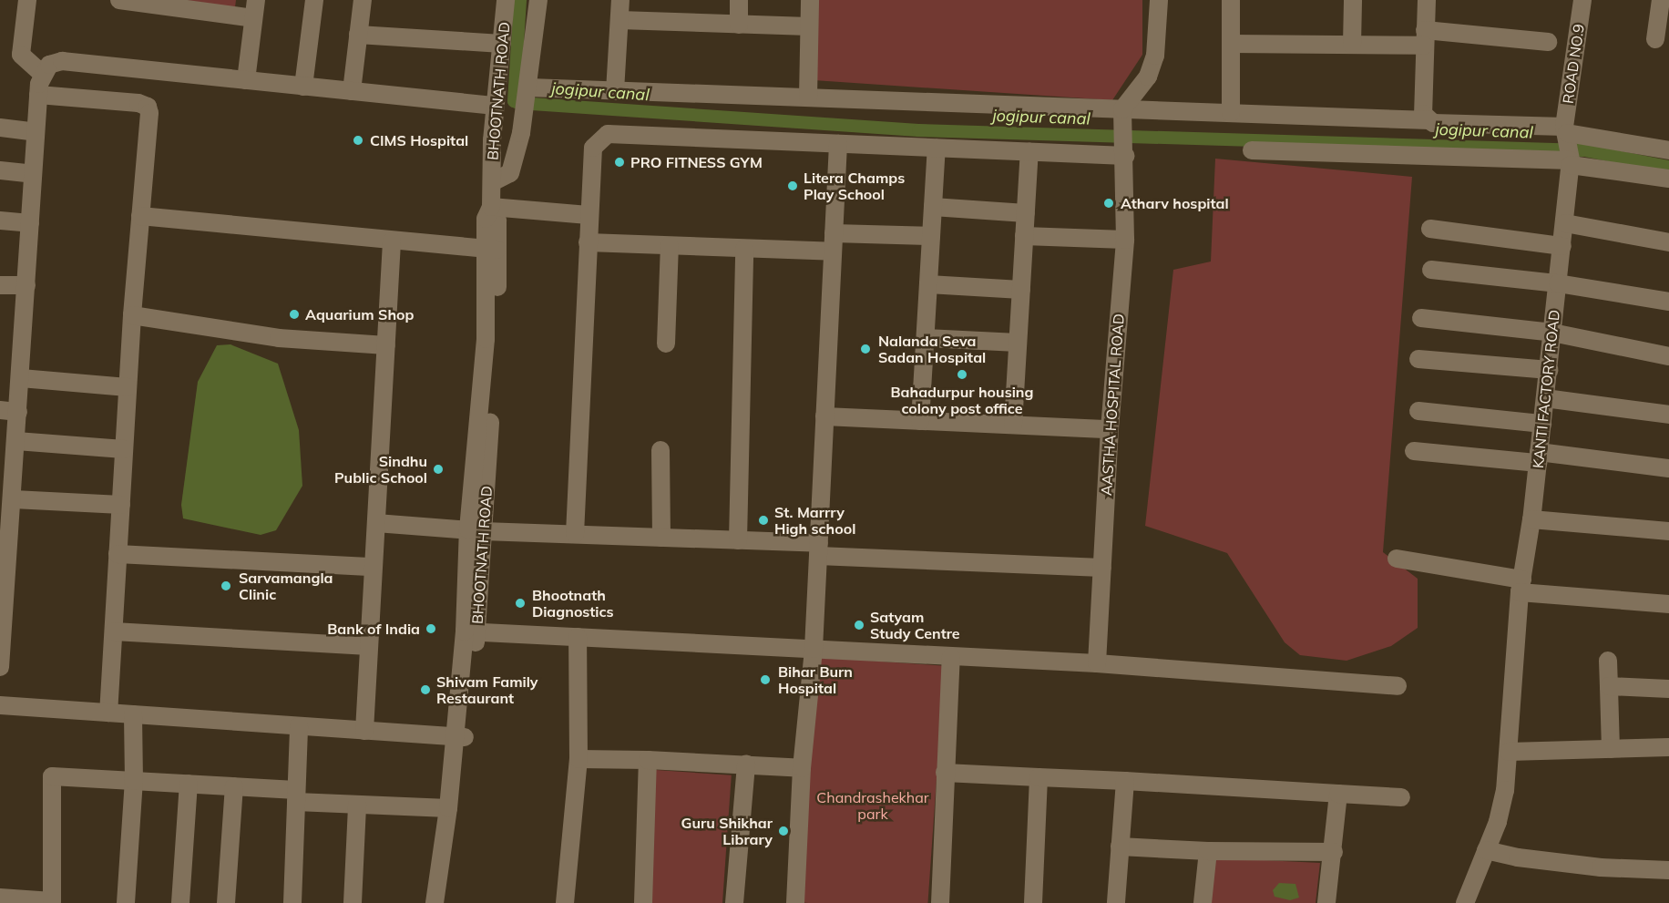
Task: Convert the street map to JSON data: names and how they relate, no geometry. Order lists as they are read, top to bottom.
{
  "streets": {
    "street": [
      "ROAD NO.9",
      "BHOOTNATH ROAD",
      "KANTI FACTORY ROAD",
      "AASTHA HOSPITAL ROAD"
    ]
  },
  "crossings": [
    ["ROAD NO.9", "KANTI FACTORY ROAD"]
  ],
  "water": ["jogipur canal"],
  "parks": ["Chandrashekhar park"],
  "places": [
    "CIMS Hospital",
    "PRO FITNESS GYM",
    "Litera Champs Play School",
    "Atharv hospital",
    "Aquarium Shop",
    "Nalanda Seva Sadan Hospital",
    "Bahadurpur housing colony post office",
    "Sindhu Public School",
    "St. Marrry High school",
    "Sarvamangla Clinic",
    "Bhootnath Diagnostics",
    "Satyam Study Centre",
    "Bank of India",
    "Bihar Burn Hospital",
    "Shivam Family Restaurant",
    "Guru Shikhar Library"
  ]
}
